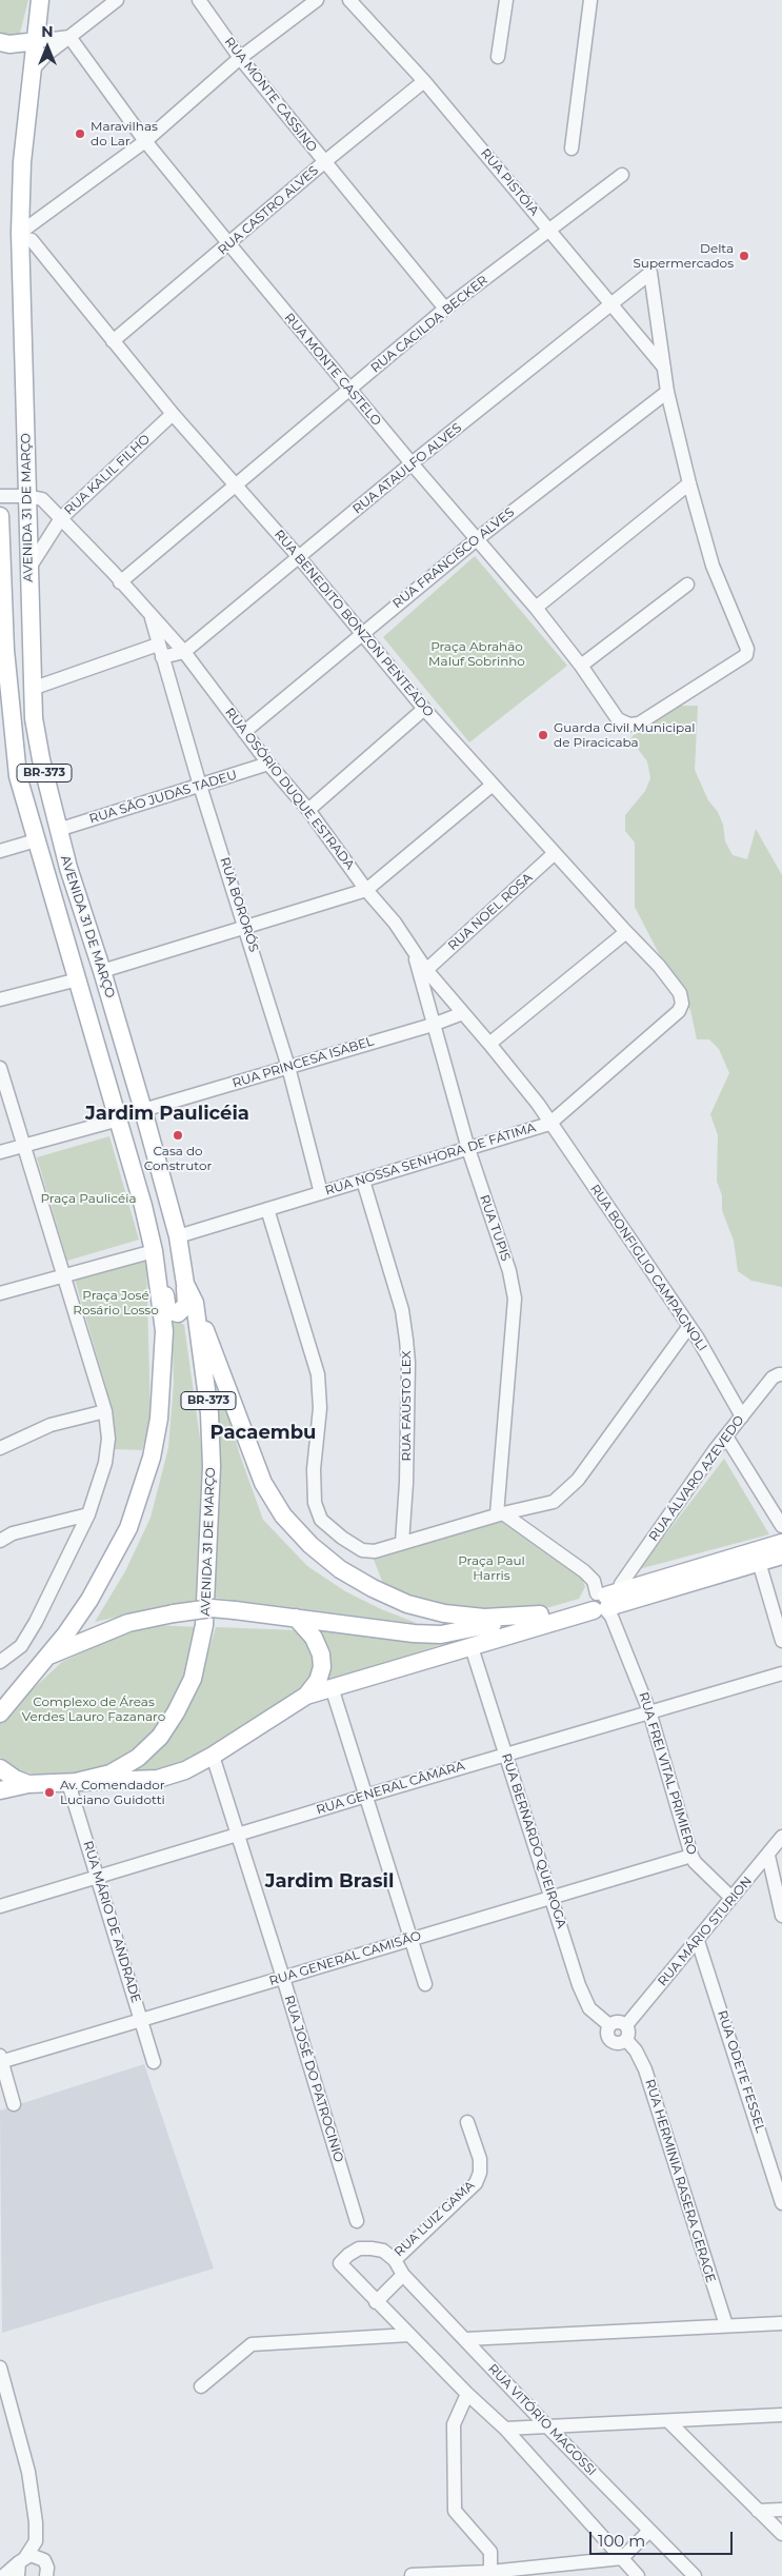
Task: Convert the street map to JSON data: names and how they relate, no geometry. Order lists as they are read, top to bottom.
{
  "streets": {
    "main road": ["AVENIDA 31 DE MARÇO", "BR-373"],
    "street": [
      "RUA MONTE CASSINO",
      "RUA PISTÓIA",
      "RUA CASTRO ALVES",
      "RUA CACILDA BECKER",
      "RUA MONTE CASTELO",
      "RUA ATAULFO ALVES",
      "RUA KALIL FILHO",
      "RUA FRANCISCO ALVES",
      "RUA BENEDITO BONZON PENTEADO",
      "RUA OSÓRIO DUQUE ESTRADA",
      "RUA SÃO JUDAS TADEU",
      "RUA BORORÓS",
      "RUA NOEL ROSA",
      "RUA PRINCESA ISABEL",
      "RUA NOSSA SENHORA DE FÁTIMA",
      "RUA TUPIS",
      "RUA BONFIGLIO CAMPAGNOLI",
      "RUA FAUSTO LEX",
      "RUA ÁLVARO AZEVEDO",
      "RUA FREI VITAL PRIMIERO",
      "RUA GENERAL CÂMARA",
      "RUA BERNARDO QUEIROGA",
      "RUA MÁRIO DE ANDRADE",
      "RUA MÁRIO STURION",
      "RUA GENERAL CAMISÃO",
      "RUA ODETE FESSEL",
      "RUA JOSÉ DO PATROCINIO",
      "RUA HERMINIA RASERA GERAGE",
      "RUA LUIZ GAMA",
      "RUA VITÓRIO MAGOSSI"
    ]
  },
  "crossings": [
    ["RUA MONTE CASSINO", "RUA CASTRO ALVES"],
    ["RUA MONTE CASSINO", "RUA CACILDA BECKER"],
    ["RUA PISTÓIA", "RUA CASTRO ALVES"],
    ["RUA PISTÓIA", "RUA CACILDA BECKER"],
    ["RUA PISTÓIA", "RUA ATAULFO ALVES"],
    ["RUA CASTRO ALVES", "RUA MONTE CASTELO"],
    ["RUA CASTRO ALVES", "RUA BENEDITO BONZON PENTEADO"],
    ["RUA CACILDA BECKER", "RUA MONTE CASTELO"],
    ["RUA CACILDA BECKER", "RUA BENEDITO BONZON PENTEADO"],
    ["RUA CACILDA BECKER", "RUA OSÓRIO DUQUE ESTRADA"],
    ["RUA MONTE CASTELO", "RUA ATAULFO ALVES"],
    ["RUA MONTE CASTELO", "RUA FRANCISCO ALVES"],
    ["RUA ATAULFO ALVES", "AVENIDA 31 DE MARÇO"],
    ["RUA ATAULFO ALVES", "RUA BENEDITO BONZON PENTEADO"],
    ["RUA ATAULFO ALVES", "RUA OSÓRIO DUQUE ESTRADA"],
    ["RUA ATAULFO ALVES", "RUA BORORÓS"],
    ["RUA KALIL FILHO", "AVENIDA 31 DE MARÇO"],
    ["RUA KALIL FILHO", "RUA BENEDITO BONZON PENTEADO"],
    ["RUA KALIL FILHO", "RUA OSÓRIO DUQUE ESTRADA"],
    ["AVENIDA 31 DE MARÇO", "RUA BENEDITO BONZON PENTEADO"],
    ["AVENIDA 31 DE MARÇO", "BR-373"],
    ["AVENIDA 31 DE MARÇO", "RUA OSÓRIO DUQUE ESTRADA"],
    ["AVENIDA 31 DE MARÇO", "RUA SÃO JUDAS TADEU"],
    ["AVENIDA 31 DE MARÇO", "RUA PRINCESA ISABEL"],
    ["AVENIDA 31 DE MARÇO", "RUA NOSSA SENHORA DE FÁTIMA"],
    ["AVENIDA 31 DE MARÇO", "RUA MÁRIO DE ANDRADE"],
    ["RUA FRANCISCO ALVES", "RUA BENEDITO BONZON PENTEADO"],
    ["RUA FRANCISCO ALVES", "RUA OSÓRIO DUQUE ESTRADA"],
    ["RUA BENEDITO BONZON PENTEADO", "RUA NOEL ROSA"],
    ["RUA BENEDITO BONZON PENTEADO", "RUA NOSSA SENHORA DE FÁTIMA"],
    ["BR-373", "RUA MÁRIO DE ANDRADE"],
    ["RUA OSÓRIO DUQUE ESTRADA", "RUA SÃO JUDAS TADEU"],
    ["RUA OSÓRIO DUQUE ESTRADA", "RUA BORORÓS"],
    ["RUA OSÓRIO DUQUE ESTRADA", "RUA NOEL ROSA"],
    ["RUA OSÓRIO DUQUE ESTRADA", "RUA PRINCESA ISABEL"],
    ["RUA OSÓRIO DUQUE ESTRADA", "RUA NOSSA SENHORA DE FÁTIMA"],
    ["RUA OSÓRIO DUQUE ESTRADA", "RUA TUPIS"],
    ["RUA OSÓRIO DUQUE ESTRADA", "RUA BONFIGLIO CAMPAGNOLI"],
    ["RUA SÃO JUDAS TADEU", "RUA BORORÓS"],
    ["RUA BORORÓS", "RUA PRINCESA ISABEL"],
    ["RUA BORORÓS", "RUA NOSSA SENHORA DE FÁTIMA"],
    ["RUA PRINCESA ISABEL", "RUA TUPIS"],
    ["RUA NOSSA SENHORA DE FÁTIMA", "RUA TUPIS"],
    ["RUA NOSSA SENHORA DE FÁTIMA", "RUA BONFIGLIO CAMPAGNOLI"],
    ["RUA NOSSA SENHORA DE FÁTIMA", "RUA FAUSTO LEX"],
    ["RUA TUPIS", "RUA FREI VITAL PRIMIERO"],
    ["RUA BONFIGLIO CAMPAGNOLI", "RUA ÁLVARO AZEVEDO"],
    ["RUA ÁLVARO AZEVEDO", "RUA FREI VITAL PRIMIERO"],
    ["RUA FREI VITAL PRIMIERO", "RUA GENERAL CÂMARA"],
    ["RUA FREI VITAL PRIMIERO", "RUA MÁRIO STURION"],
    ["RUA FREI VITAL PRIMIERO", "RUA GENERAL CAMISÃO"],
    ["RUA GENERAL CÂMARA", "RUA BERNARDO QUEIROGA"],
    ["RUA GENERAL CÂMARA", "RUA MÁRIO DE ANDRADE"],
    ["RUA GENERAL CÂMARA", "RUA JOSÉ DO PATROCINIO"],
    ["RUA BERNARDO QUEIROGA", "RUA MÁRIO STURION"],
    ["RUA BERNARDO QUEIROGA", "RUA GENERAL CAMISÃO"],
    ["RUA BERNARDO QUEIROGA", "RUA HERMINIA RASERA GERAGE"],
    ["RUA MÁRIO DE ANDRADE", "RUA GENERAL CAMISÃO"],
    ["RUA MÁRIO STURION", "RUA ODETE FESSEL"],
    ["RUA MÁRIO STURION", "RUA HERMINIA RASERA GERAGE"],
    ["RUA GENERAL CAMISÃO", "RUA JOSÉ DO PATROCINIO"],
    ["RUA LUIZ GAMA", "RUA VITÓRIO MAGOSSI"]
  ],
  "districts": ["Jardim Paulicéia", "Pacaembu", "Jardim Brasil"],
  "parks": [
    "Praça Abrahão Maluf Sobrinho",
    "Praça Paulicéia",
    "Praça José Rosário Losso",
    "Praça Paul Harris",
    "Complexo de Áreas Verdes Lauro Fazanaro"
  ],
  "places": [
    "Maravilhas do Lar",
    "Delta Supermercados",
    "Guarda Civil Municipal de Piracicaba",
    "Casa do Construtor",
    "Av. Comendador Luciano Guidotti"
  ],
  "scale_bar": "100 m",
  "north": "top"
}
